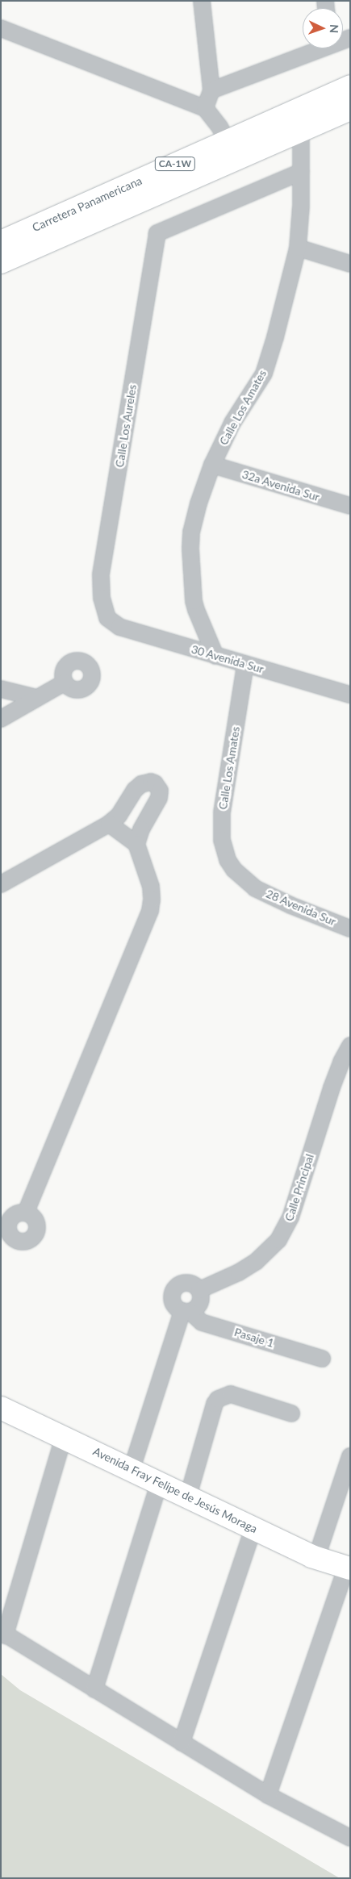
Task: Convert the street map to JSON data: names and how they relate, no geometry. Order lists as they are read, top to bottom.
{
  "streets": {
    "main road": ["CA-1W", "Carretera Panamericana", "Avenida Fray Felipe de Jesús Moraga"],
    "street": [
      "Calle Los Amates",
      "Calle Los Aureles",
      "32a Avenida Sur",
      "30 Avenida Sur",
      "28 Avenida Sur",
      "Calle Principal",
      "Pasaje 1"
    ]
  },
  "crossings": [
    ["Carretera Panamericana", "Calle Los Amates"],
    ["Calle Los Amates", "Calle Los Aureles"],
    ["Calle Los Amates", "32a Avenida Sur"],
    ["Calle Los Amates", "30 Avenida Sur"],
    ["Calle Los Amates", "28 Avenida Sur"],
    ["Calle Los Aureles", "30 Avenida Sur"],
    ["Calle Principal", "Pasaje 1"]
  ],
  "north": "right"
}
